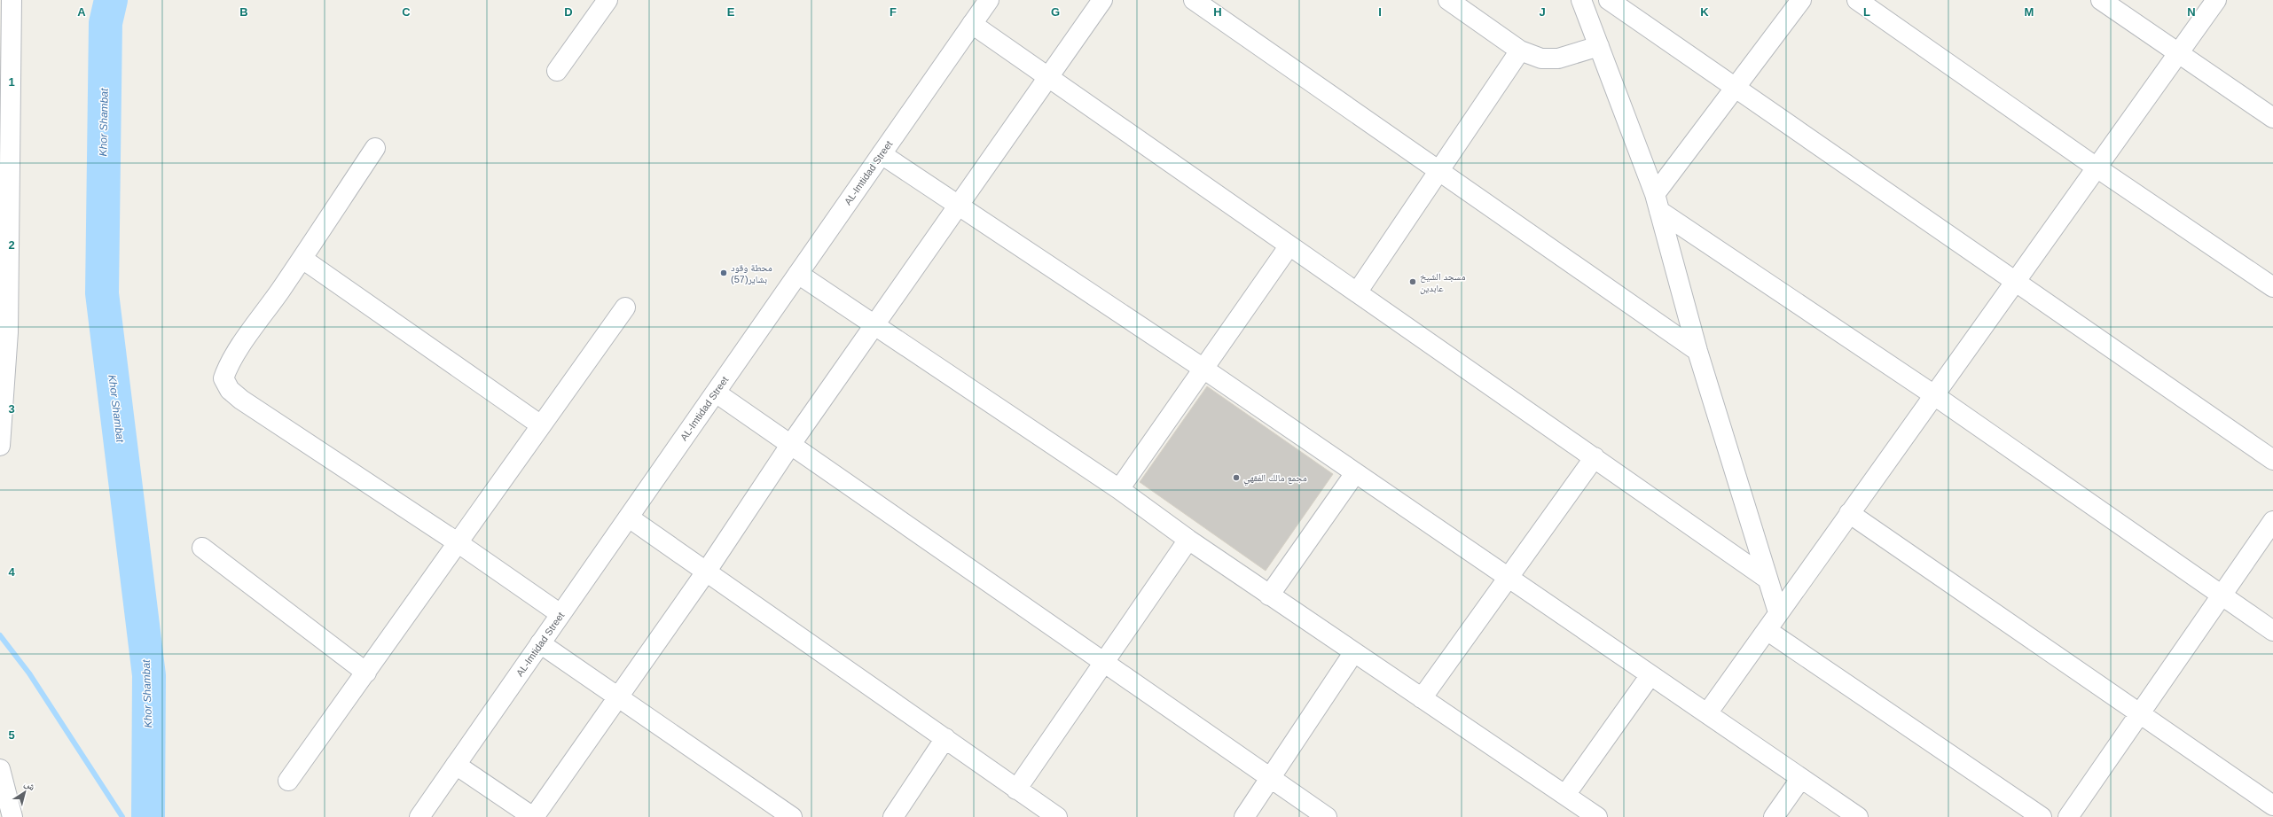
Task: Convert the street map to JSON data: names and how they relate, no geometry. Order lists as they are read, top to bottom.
{
  "streets": {
    "street": ["AL-Imtidad Street"]
  },
  "water": ["Khor Shambat"],
  "places": ["محطة وقود بشاير(57)", "مسجد الشيخ عابدين", "مجمع مالك الفقهي"],
  "north": "top right",
  "grid": {
    "columns": [
      "A",
      "B",
      "C",
      "D",
      "E",
      "F",
      "G",
      "H",
      "I",
      "J",
      "K",
      "L",
      "M",
      "N"
    ],
    "rows": [
      "1",
      "2",
      "3",
      "4",
      "5"
    ]
  }
}
